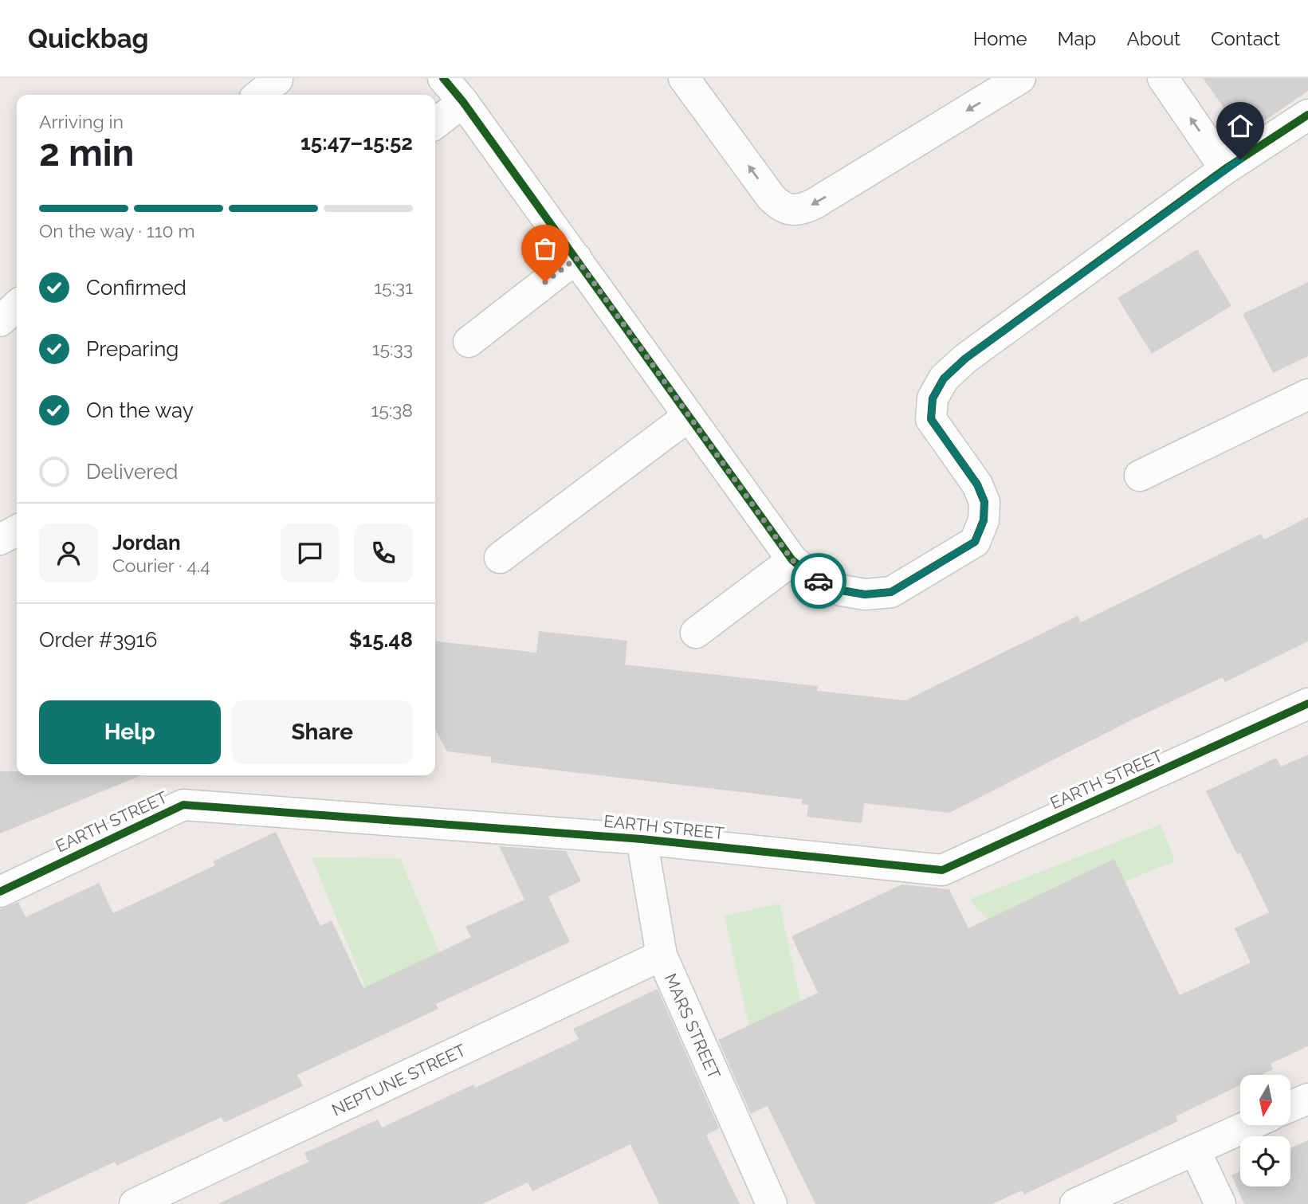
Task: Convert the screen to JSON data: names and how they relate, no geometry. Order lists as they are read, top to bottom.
{
  "streets": {
    "street": ["EARTH STREET", "MARS STREET", "NEPTUNE STREET"]
  },
  "crossings": [
    ["EARTH STREET", "MARS STREET"],
    ["MARS STREET", "NEPTUNE STREET"]
  ],
  "north": "bottom",
  "page": {
    "header": "Quickbag",
    "nav": [
      "Home",
      "Map",
      "About",
      "Contact"
    ],
    "heading": ["2 min", "Arriving in", "15:47–15:52"],
    "panel": [
      "Jordan",
      "Courier · 4.4",
      "Order #3916",
      "$15.48"
    ],
    "bar": "On the way · 110 m",
    "list": [
      ["Confirmed", "15:31"],
      ["Preparing", "15:33"],
      ["On the way", "15:38"],
      "Delivered"
    ],
    "buttons": ["Help", "Share"]
  }
}
